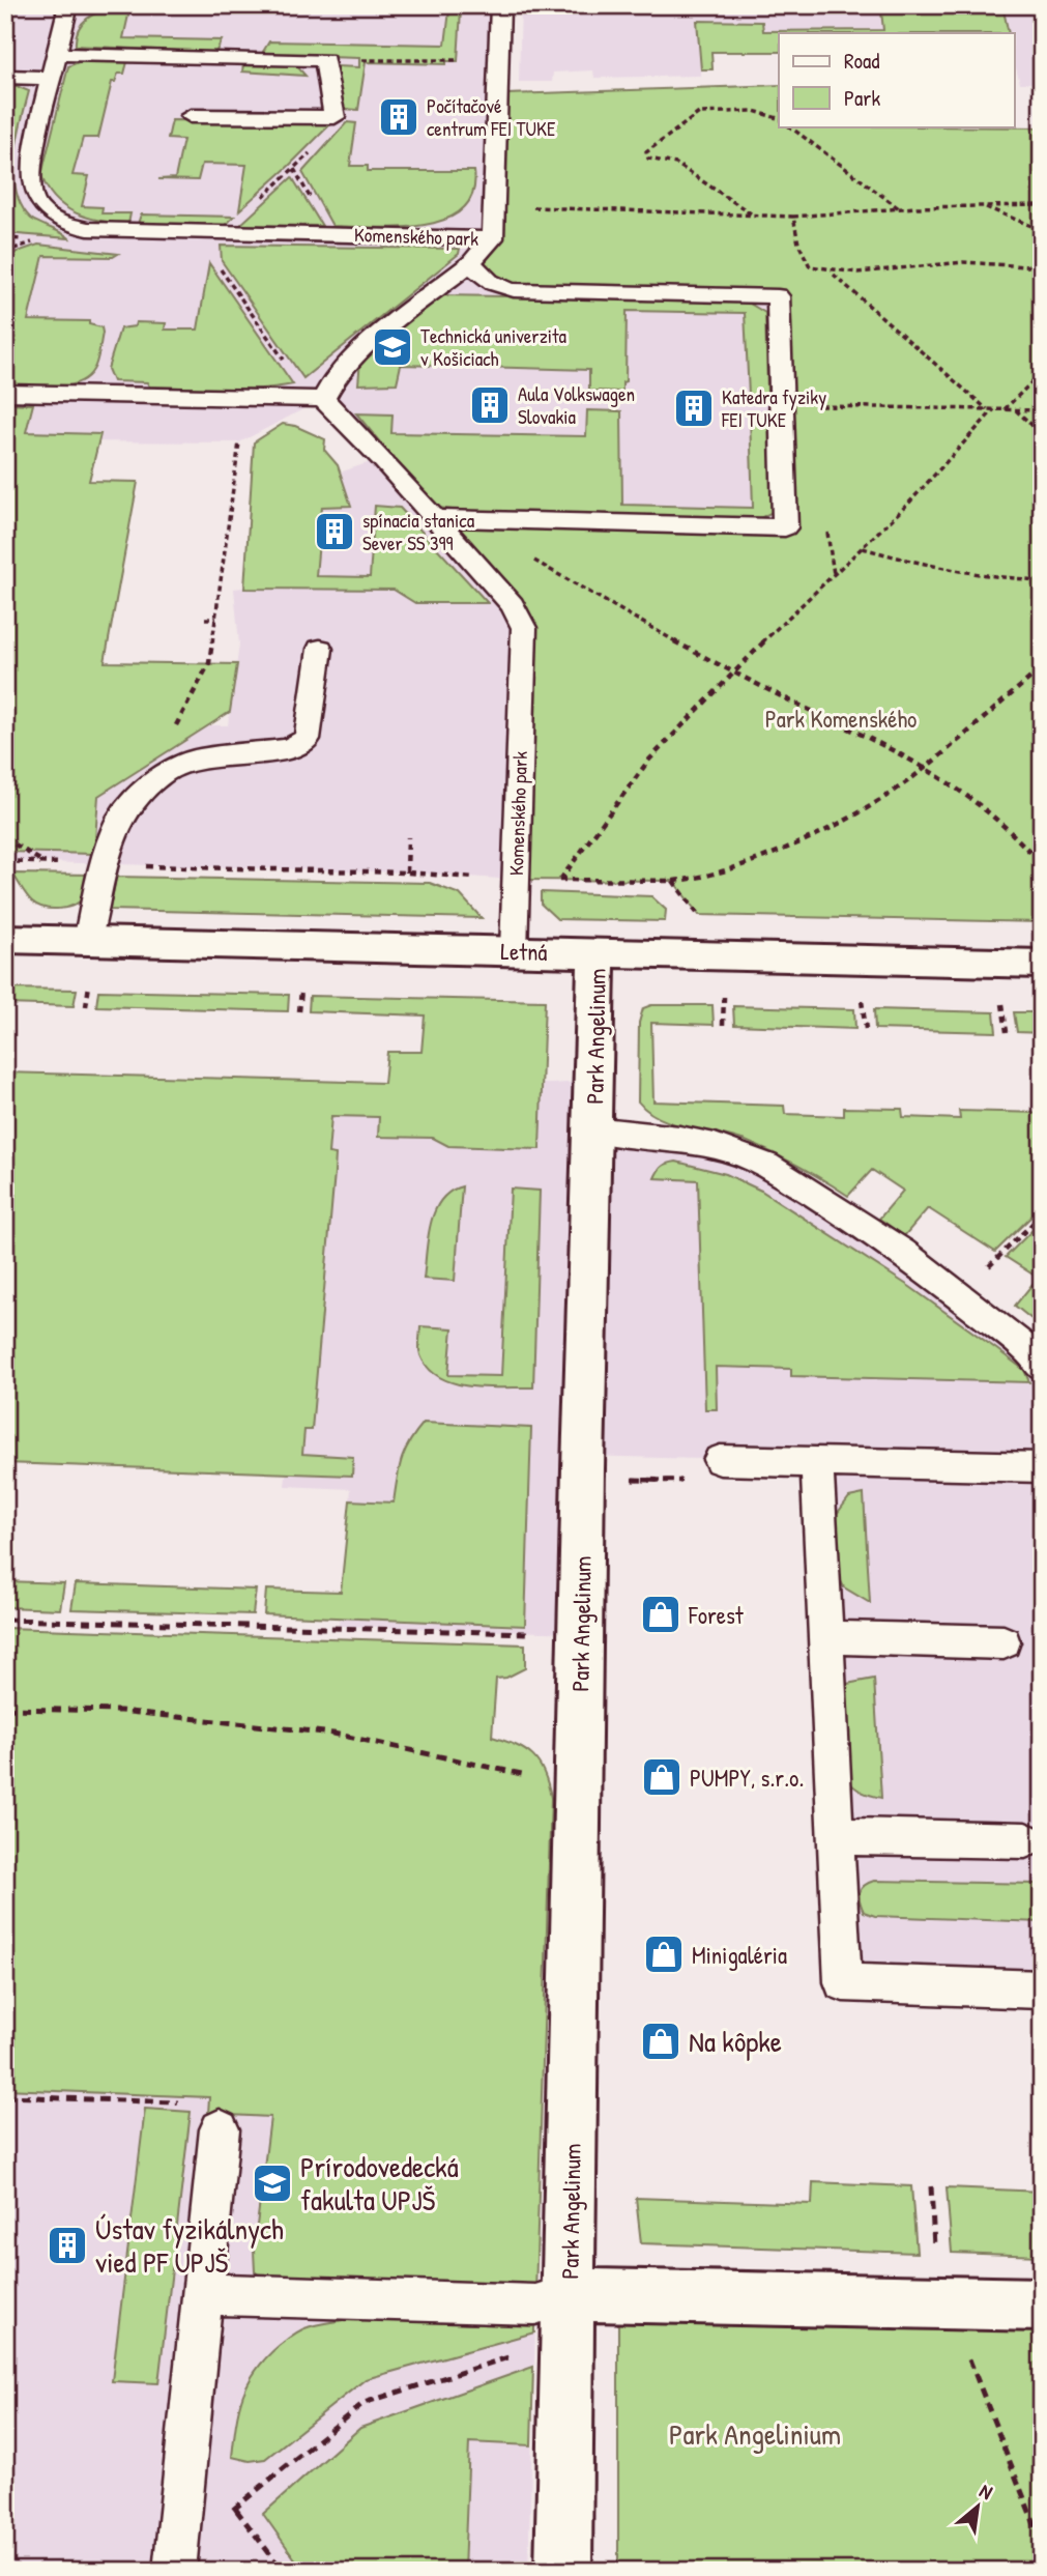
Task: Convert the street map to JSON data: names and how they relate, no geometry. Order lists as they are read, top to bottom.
{
  "streets": {
    "street": ["Letná", "Park Angelinum"],
    "lane": ["Komenského park"]
  },
  "crossings": [
    ["Komenského park", "Letná"],
    ["Letná", "Park Angelinum"]
  ],
  "parks": ["Park Komenského", "Park Angelinium"],
  "places": {
    "building": [
      "Počítačové centrum FEI TUKE",
      "Aula Volkswagen Slovakia",
      "Katedra fyziky FEI TUKE",
      "spínacia stanica Sever SS 399",
      "Ústav fyzikálnych vied PF UPJŠ"
    ],
    "school or university": ["Technická univerzita v Košiciach", "Prírodovedecká fakulta UPJŠ"],
    "shop": [
      "Forest",
      "PUMPY, s.r.o.",
      "Minigaléria",
      "Na kôpke"
    ]
  },
  "legend": ["Road", "Park"],
  "north": "top right"
}
